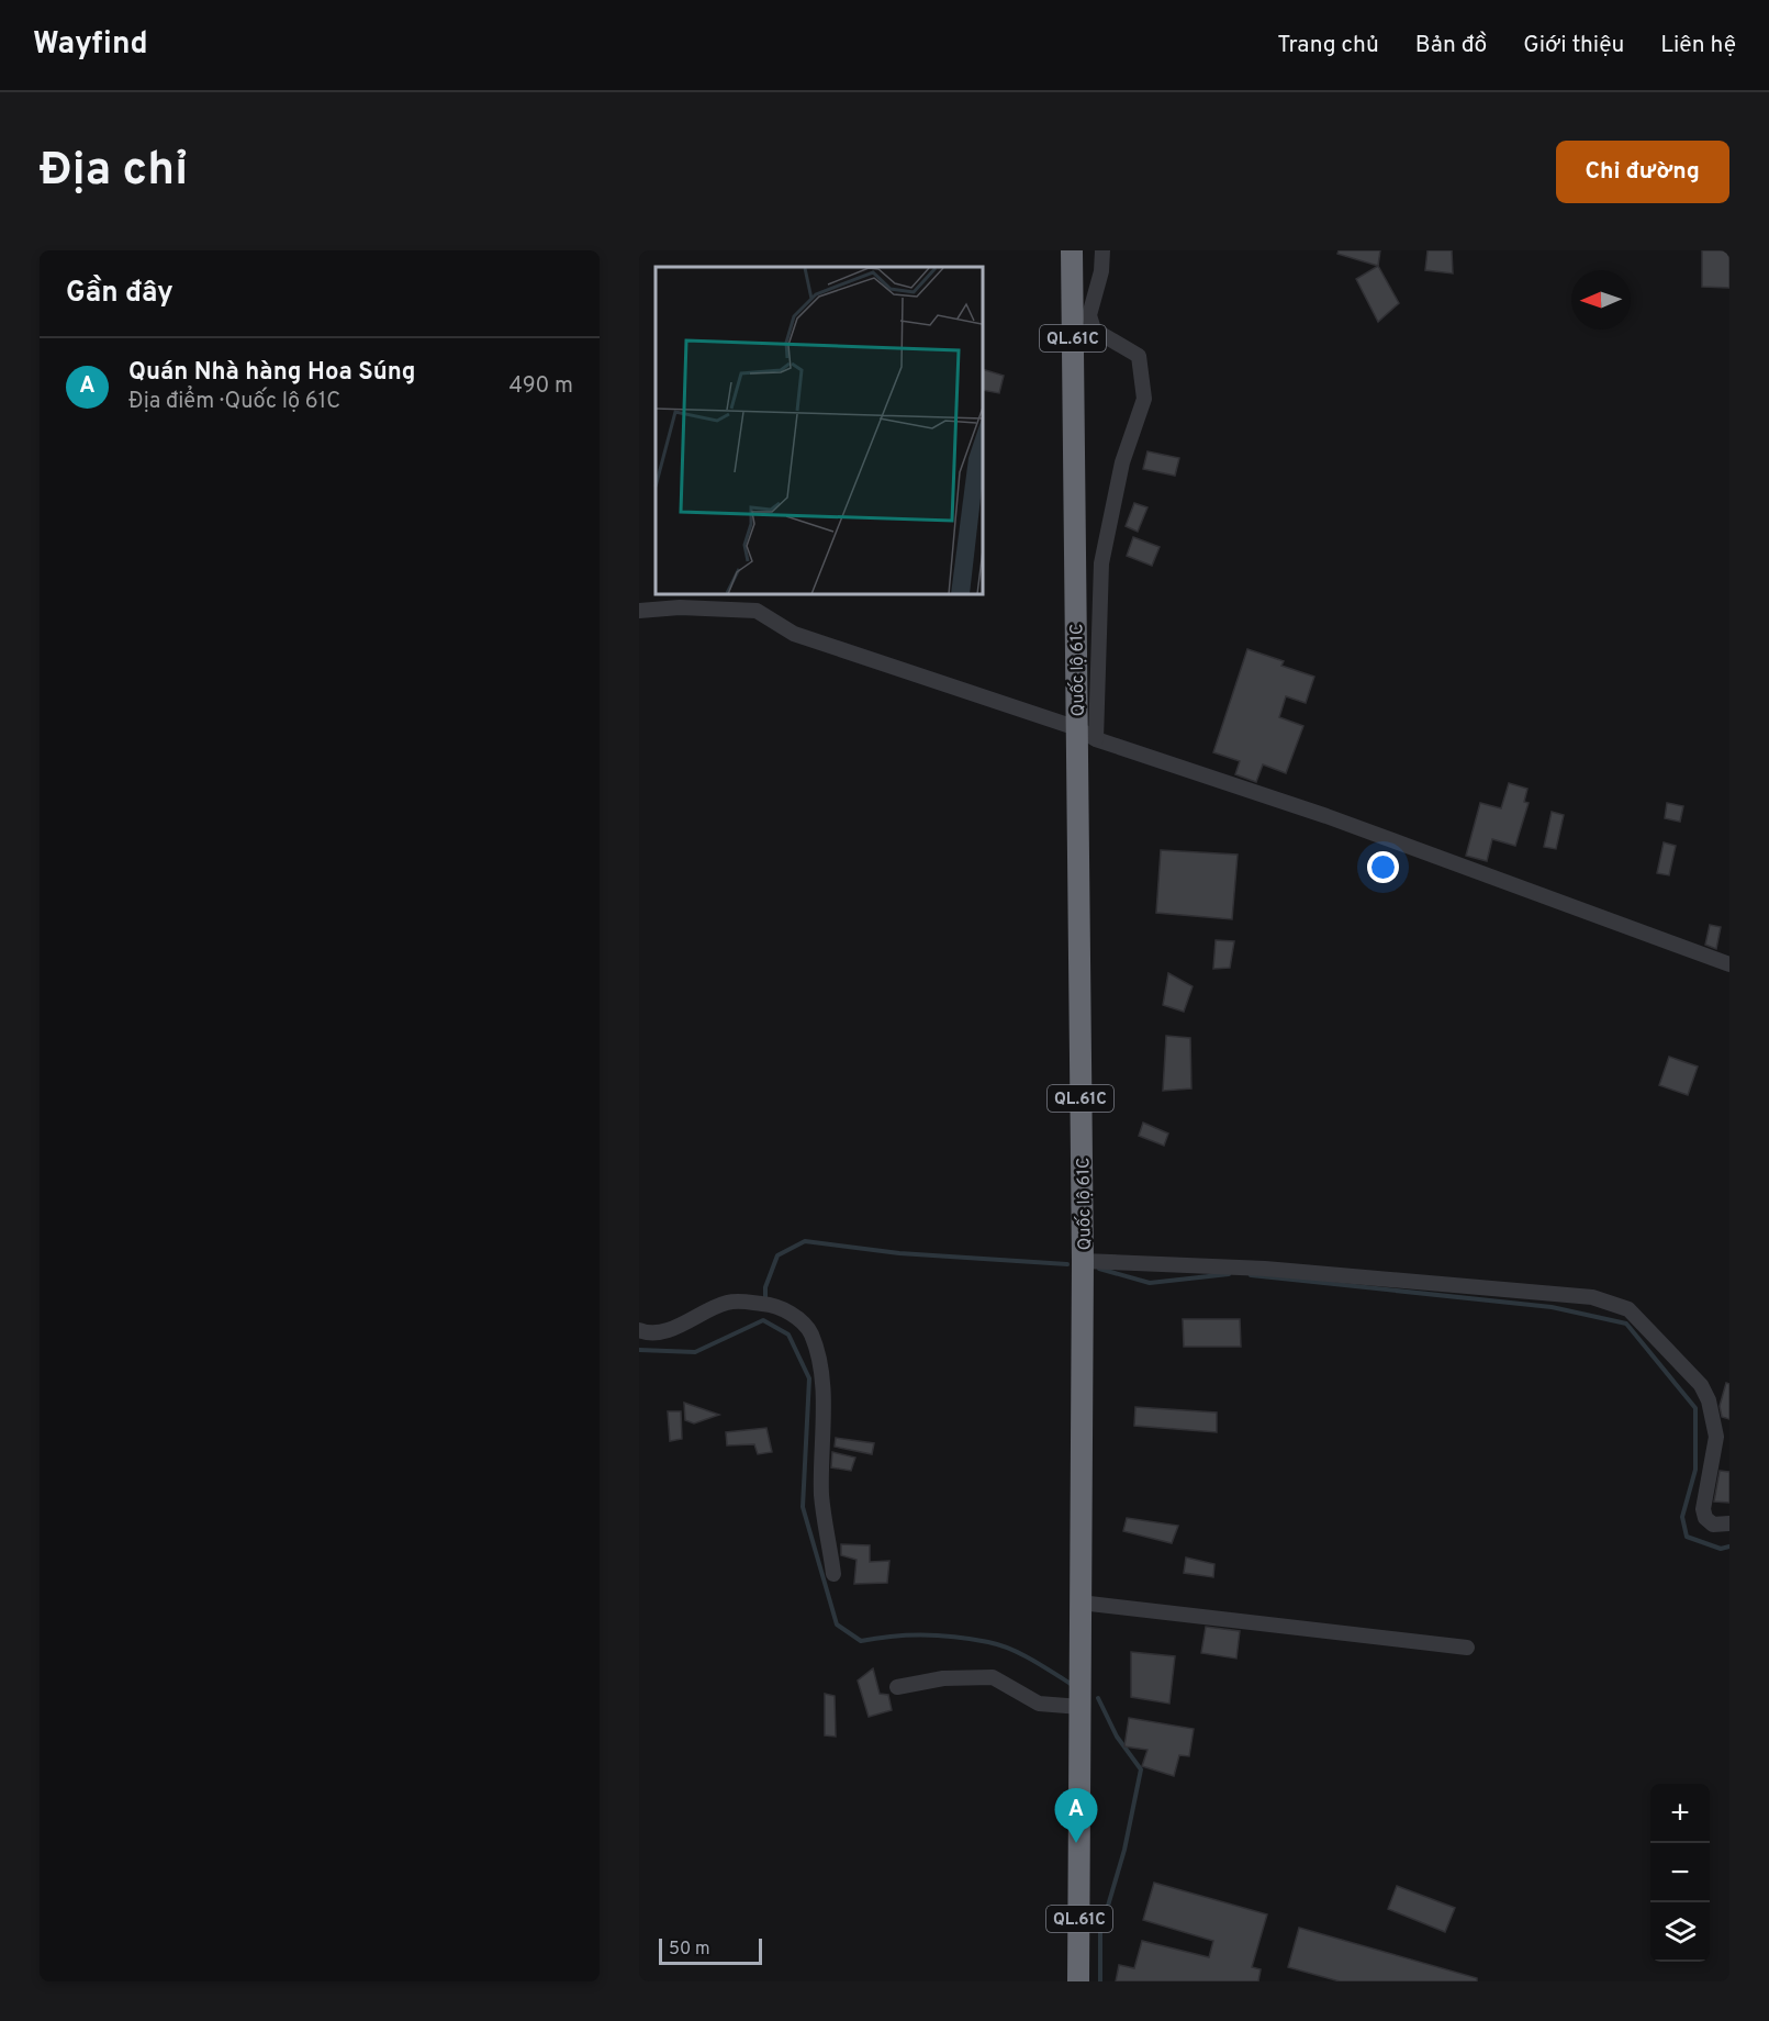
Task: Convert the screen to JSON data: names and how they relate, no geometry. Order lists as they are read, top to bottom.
{
  "streets": {
    "highway": ["QL.61C", "Quốc lộ 61C"]
  },
  "scale_bar": "50 m",
  "north": "left",
  "page": {
    "header": "Wayfind",
    "nav": [
      "Trang chủ",
      "Bản đồ",
      "Giới thiệu",
      "Liên hệ"
    ],
    "buttons": "Chỉ đường",
    "title": "Địa chỉ",
    "heading": "Gần đây",
    "list": [
      {
        "mark": "A",
        "name": "Quán Nhà hàng Hoa Súng",
        "note": "Địa điểm · Quốc lộ 61C",
        "value": "490 m"
      }
    ],
    "map_buttons": ["+", "−"],
    "pins": "A",
    "scale": "50 m"
  }
}
